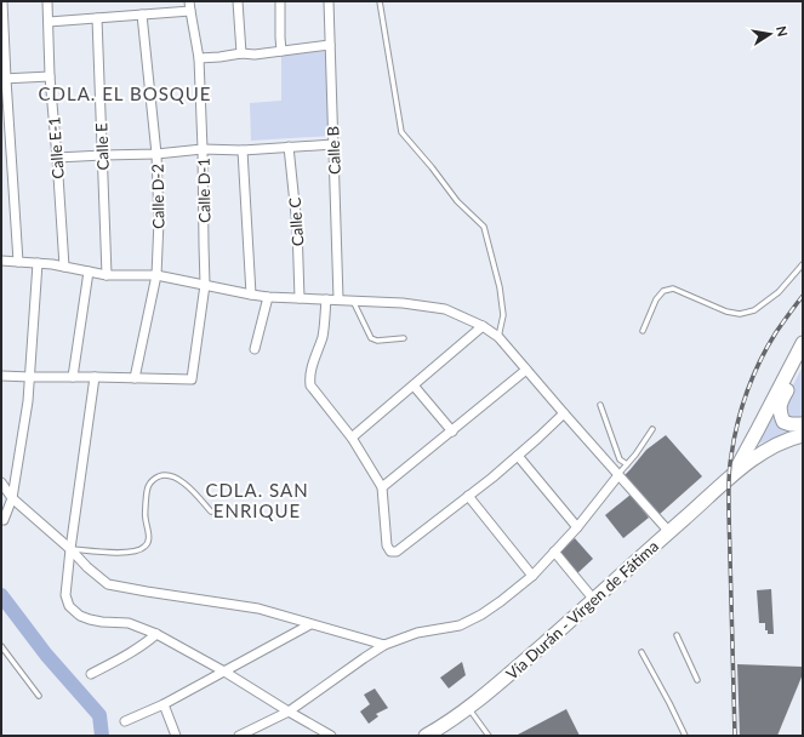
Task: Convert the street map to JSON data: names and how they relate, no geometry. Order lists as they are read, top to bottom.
{
  "streets": {
    "main road": ["Vía Durán - Vírgen de Fátima"],
    "street": [
      "Calle E",
      "Calle E-1",
      "Calle B",
      "Calle D-1",
      "Calle D-2",
      "Calle C"
    ]
  },
  "crossings": [
    ["Calle D-1", "Calle D-2"]
  ],
  "districts": ["CDLA. EL BOSQUE", "CDLA. SAN ENRIQUE"],
  "north": "right"
}
